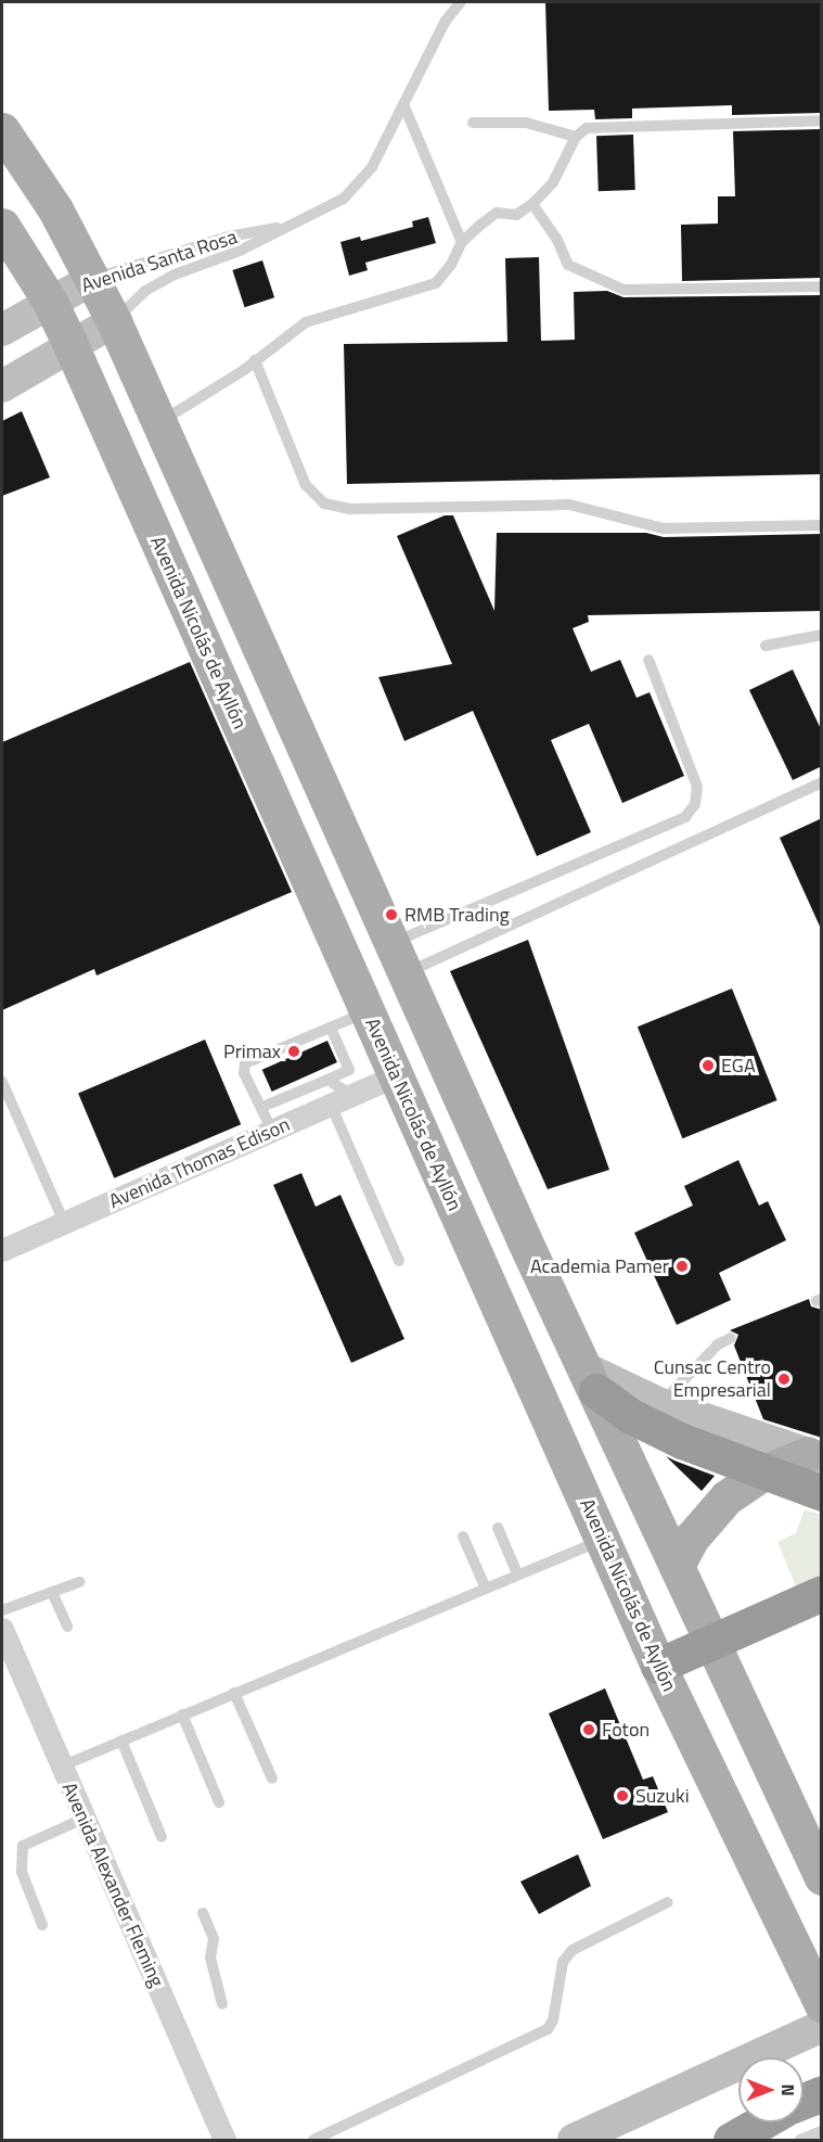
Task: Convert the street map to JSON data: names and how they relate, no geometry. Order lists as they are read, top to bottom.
{
  "streets": {
    "main road": ["Avenida Nicolás de Ayllón"],
    "street": ["Avenida Santa Rosa", "Avenida Thomas Edison", "Avenida Alexander Fleming"]
  },
  "crossings": [
    ["Avenida Santa Rosa", "Avenida Nicolás de Ayllón"],
    ["Avenida Nicolás de Ayllón", "Avenida Thomas Edison"]
  ],
  "places": [
    "RMB Trading",
    "Primax",
    "EGA",
    "Academia Pamer",
    "Cunsac Centro Empresarial",
    "Foton",
    "Suzuki"
  ],
  "north": "right"
}
